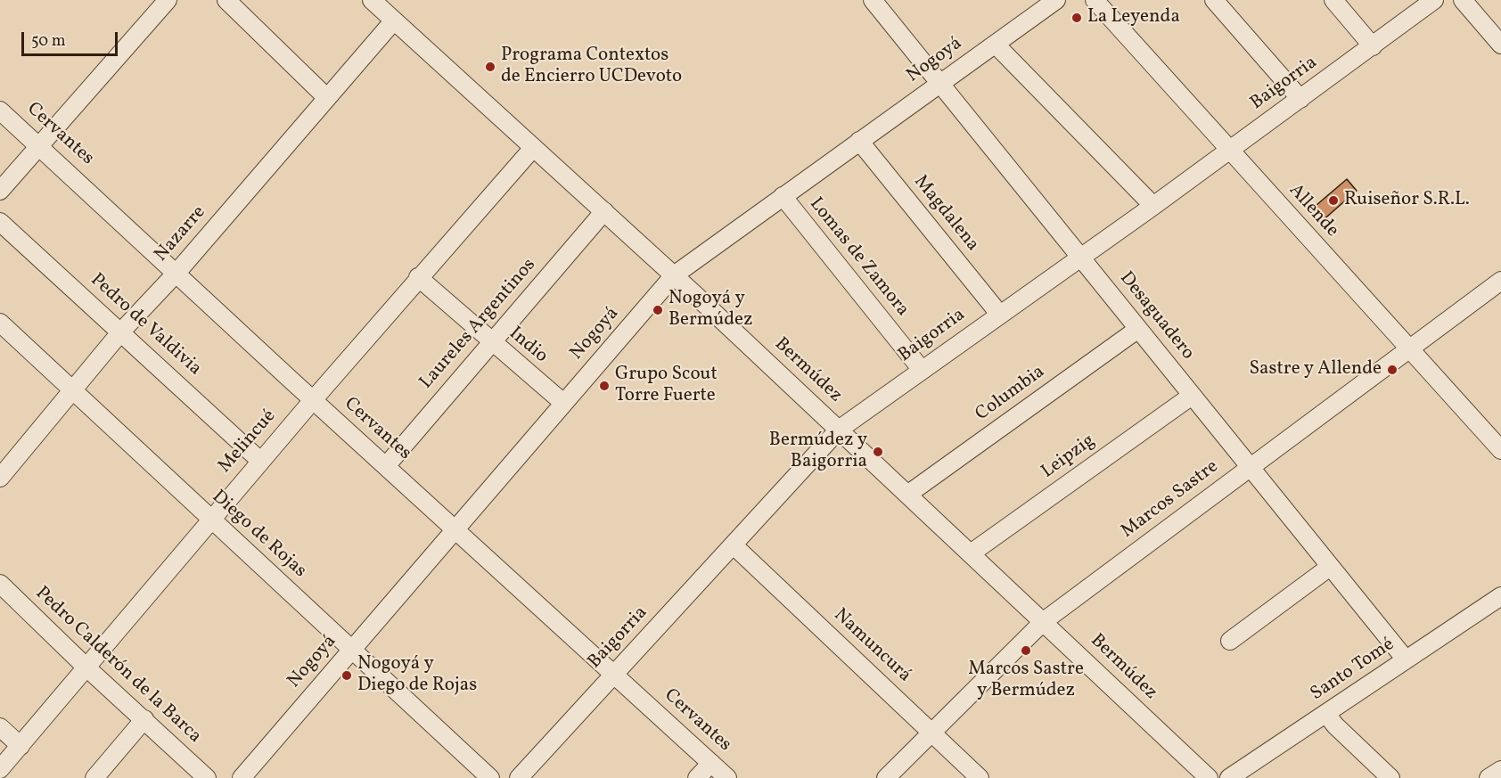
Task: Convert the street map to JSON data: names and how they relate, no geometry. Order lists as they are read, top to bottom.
{
  "streets": {
    "street": [
      "Nogoyá",
      "Baigorria",
      "Cervantes",
      "Allende",
      "Magdalena",
      "Nazarre",
      "Lomas de Zamora",
      "Desaguadero",
      "Laureles Argentinos",
      "Pedro de Valdivia",
      "Indio",
      "Bermúdez",
      "Columbia",
      "Melincué",
      "Leipzig",
      "Marcos Sastre",
      "Diego de Rojas",
      "Namuncurá",
      "Pedro Calderón de la Barca",
      "Santo Tomé"
    ]
  },
  "crossings": [
    ["Nogoyá", "Cervantes"],
    ["Nogoyá", "Magdalena"],
    ["Nogoyá", "Lomas de Zamora"],
    ["Nogoyá", "Desaguadero"],
    ["Nogoyá", "Indio"],
    ["Nogoyá", "Bermúdez"],
    ["Nogoyá", "Diego de Rojas"],
    ["Baigorria", "Cervantes"],
    ["Baigorria", "Allende"],
    ["Baigorria", "Magdalena"],
    ["Baigorria", "Lomas de Zamora"],
    ["Baigorria", "Desaguadero"],
    ["Baigorria", "Bermúdez"],
    ["Baigorria", "Namuncurá"],
    ["Cervantes", "Nazarre"],
    ["Cervantes", "Laureles Argentinos"],
    ["Cervantes", "Melincué"],
    ["Allende", "Marcos Sastre"],
    ["Nazarre", "Pedro de Valdivia"],
    ["Nazarre", "Bermúdez"],
    ["Nazarre", "Diego de Rojas"],
    ["Desaguadero", "Columbia"],
    ["Desaguadero", "Leipzig"],
    ["Desaguadero", "Marcos Sastre"],
    ["Desaguadero", "Santo Tomé"],
    ["Laureles Argentinos", "Indio"],
    ["Laureles Argentinos", "Bermúdez"],
    ["Pedro de Valdivia", "Melincué"],
    ["Indio", "Melincué"],
    ["Bermúdez", "Columbia"],
    ["Bermúdez", "Melincué"],
    ["Bermúdez", "Leipzig"],
    ["Bermúdez", "Marcos Sastre"],
    ["Melincué", "Diego de Rojas"],
    ["Melincué", "Pedro Calderón de la Barca"],
    ["Marcos Sastre", "Namuncurá"]
  ],
  "places": [
    "La Leyenda",
    "Programa Contextos de Encierro UCDevoto",
    "Ruiseñor S.R.L.",
    "Nogoyá y Bermúdez",
    "Sastre y Allende",
    "Grupo Scout Torre Fuerte",
    "Bermúdez y Baigorria",
    "Marcos Sastre y Bermúdez",
    "Nogoyá y Diego de Rojas"
  ],
  "scale_bar": "50 m"
}
